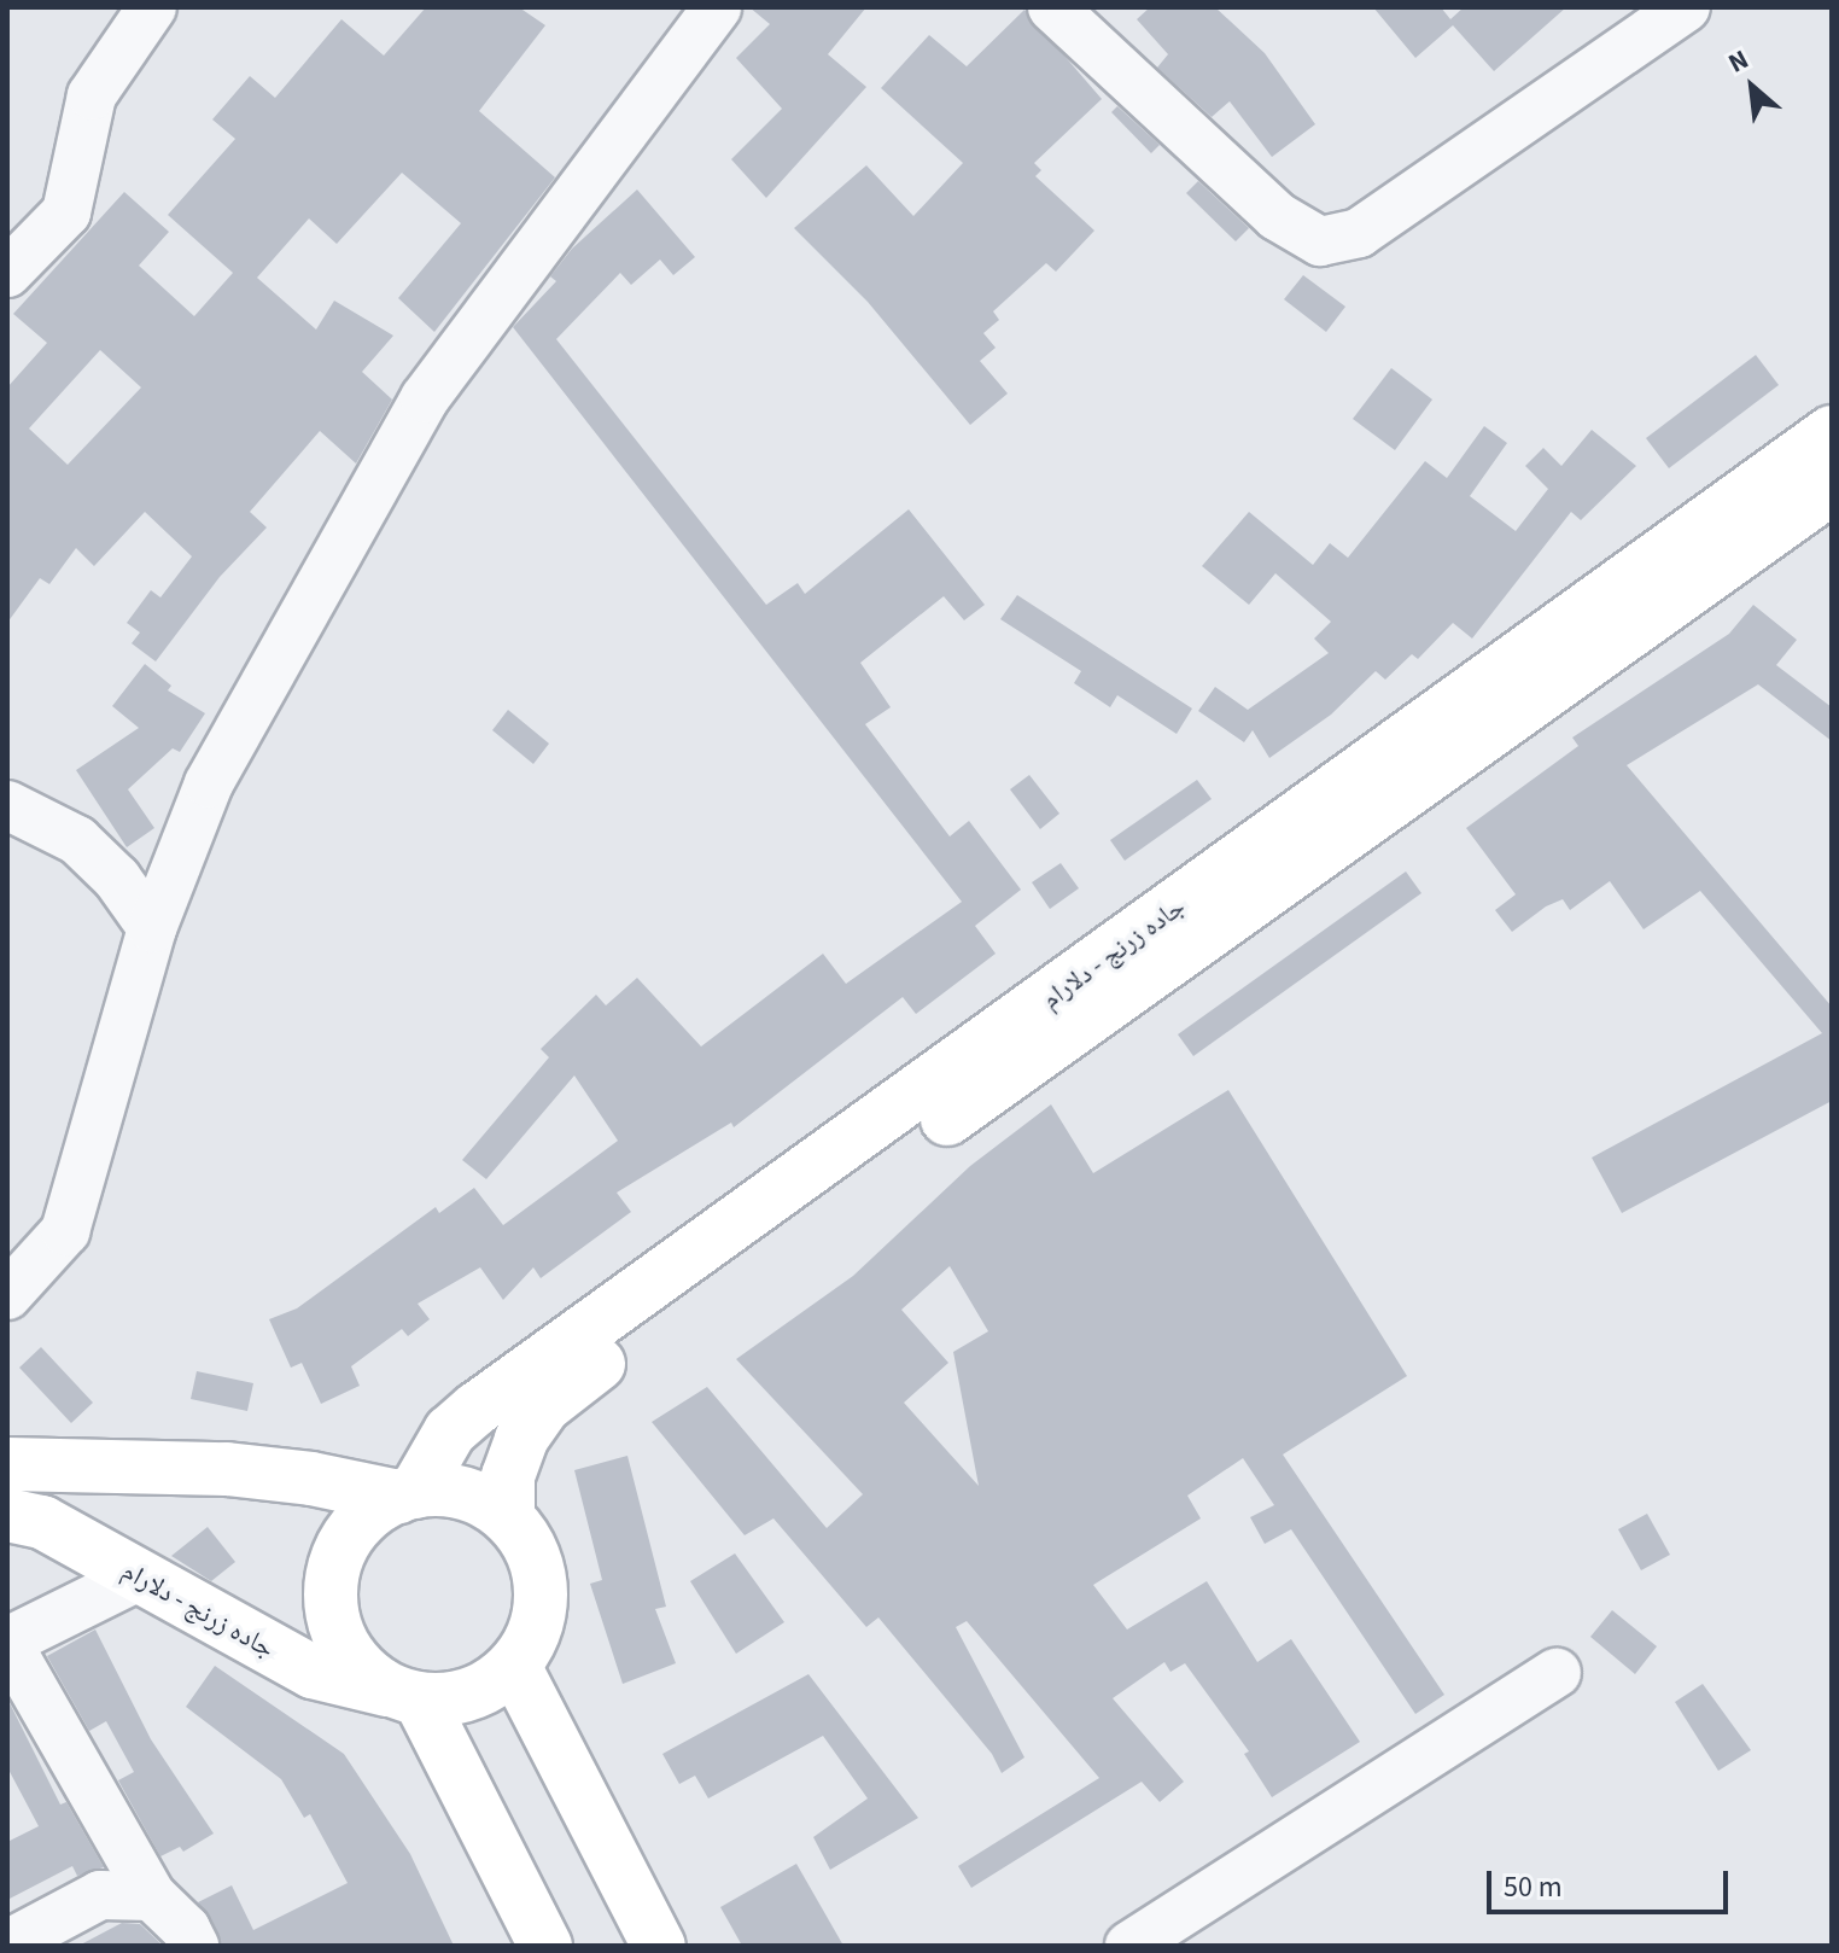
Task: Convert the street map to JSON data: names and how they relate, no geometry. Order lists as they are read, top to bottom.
{
  "streets": {
    "main road": ["جاده زرنج - دلارام"]
  },
  "scale_bar": "50 m",
  "north": "top left"
}
